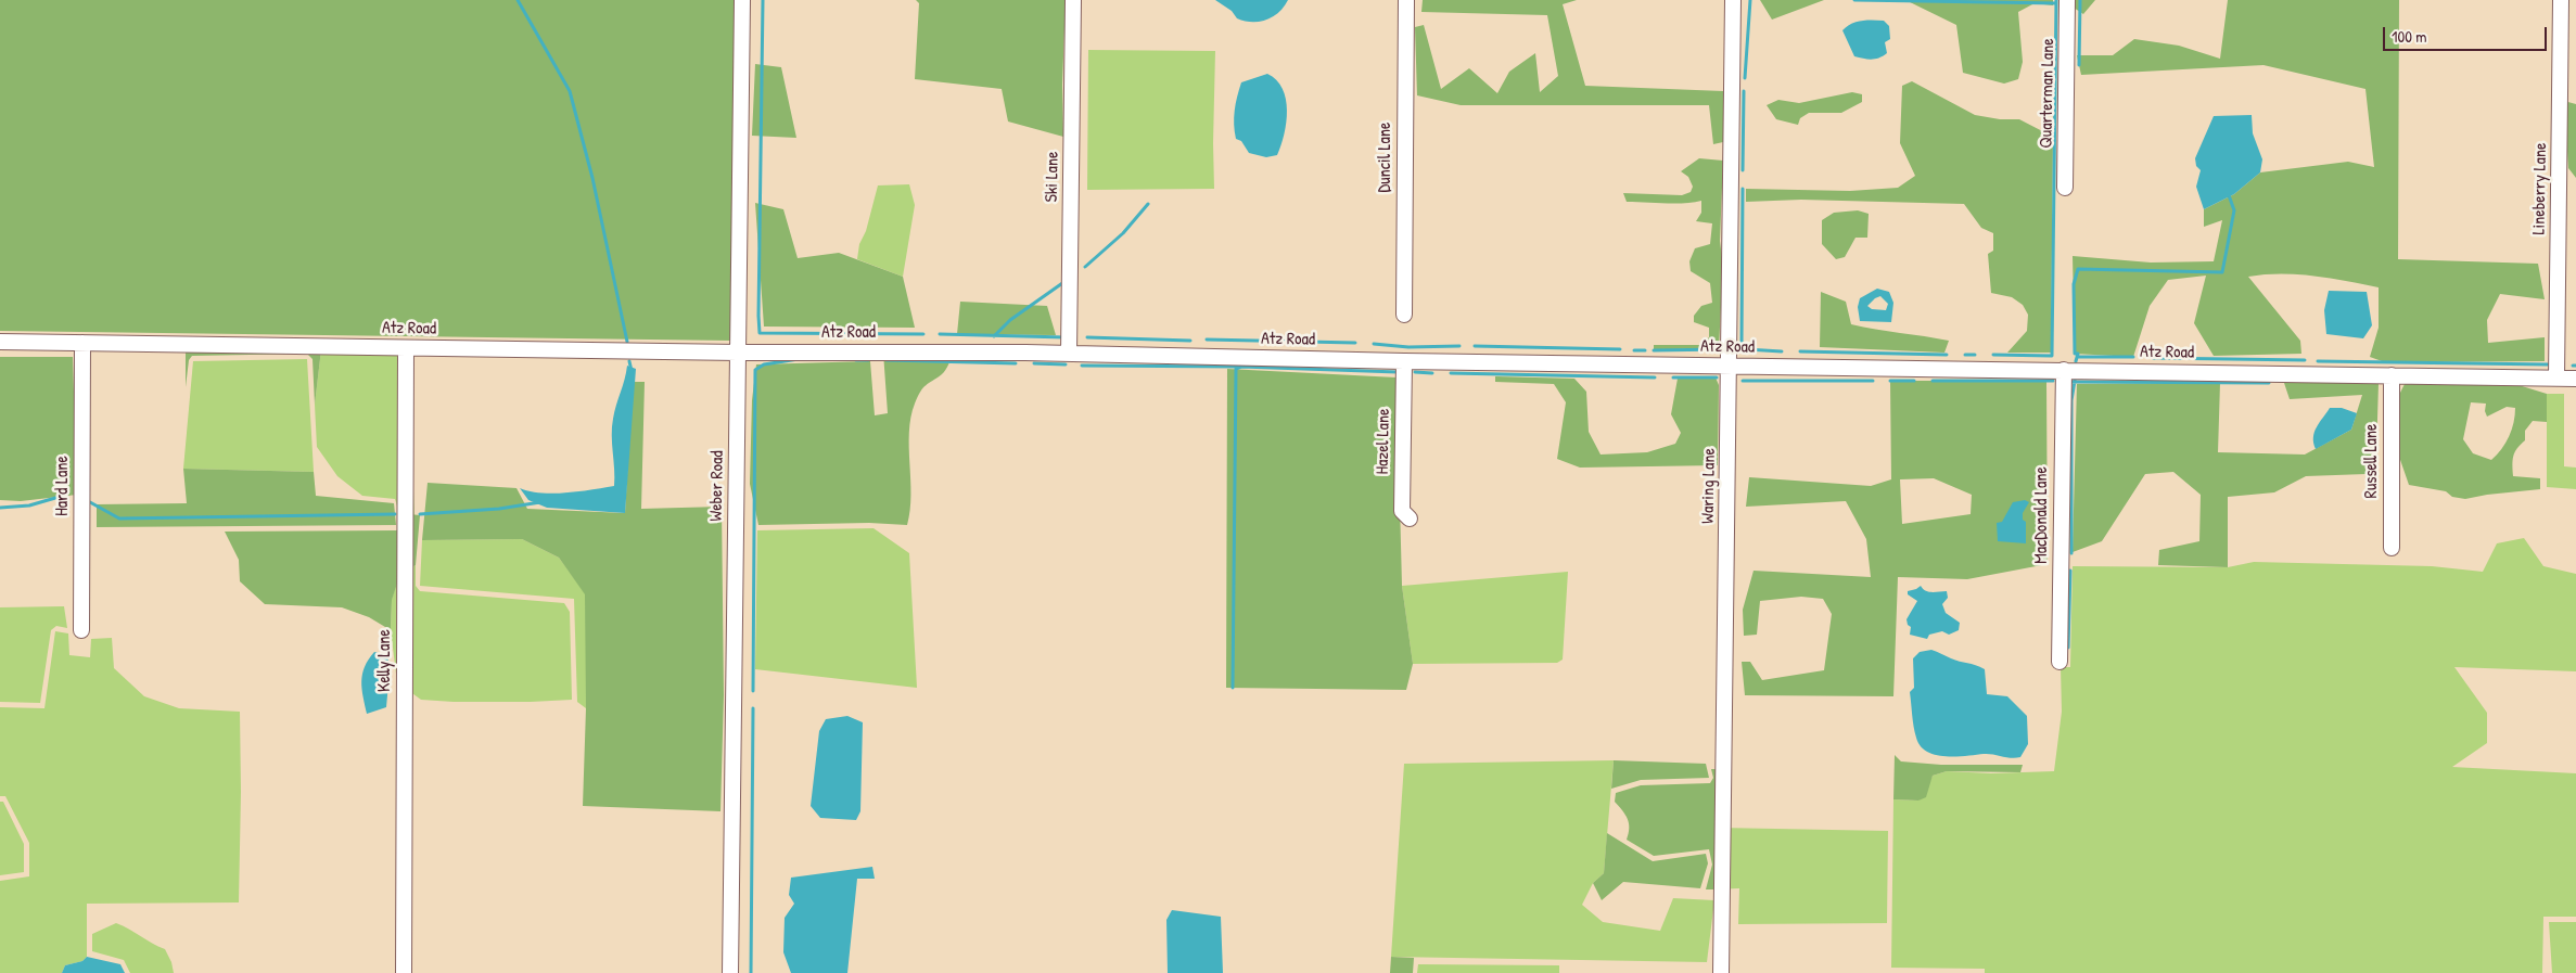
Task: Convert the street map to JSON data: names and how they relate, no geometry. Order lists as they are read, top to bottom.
{
  "streets": {
    "street": [
      "Quarterman Lane",
      "Duncil Lane",
      "Ski Lane",
      "Lineberry Lane",
      "Atz Road",
      "Hazel Lane",
      "Russell Lane",
      "Hard Lane",
      "Weber Road",
      "Waring Lane",
      "MacDonald Lane",
      "Kelly Lane"
    ]
  },
  "crossings": [
    ["Ski Lane", "Atz Road"],
    ["Lineberry Lane", "Atz Road"],
    ["Atz Road", "Hazel Lane"],
    ["Atz Road", "Russell Lane"],
    ["Atz Road", "Hard Lane"],
    ["Atz Road", "Weber Road"],
    ["Atz Road", "Waring Lane"],
    ["Atz Road", "MacDonald Lane"],
    ["Atz Road", "Kelly Lane"]
  ],
  "scale_bar": "100 m"
}
